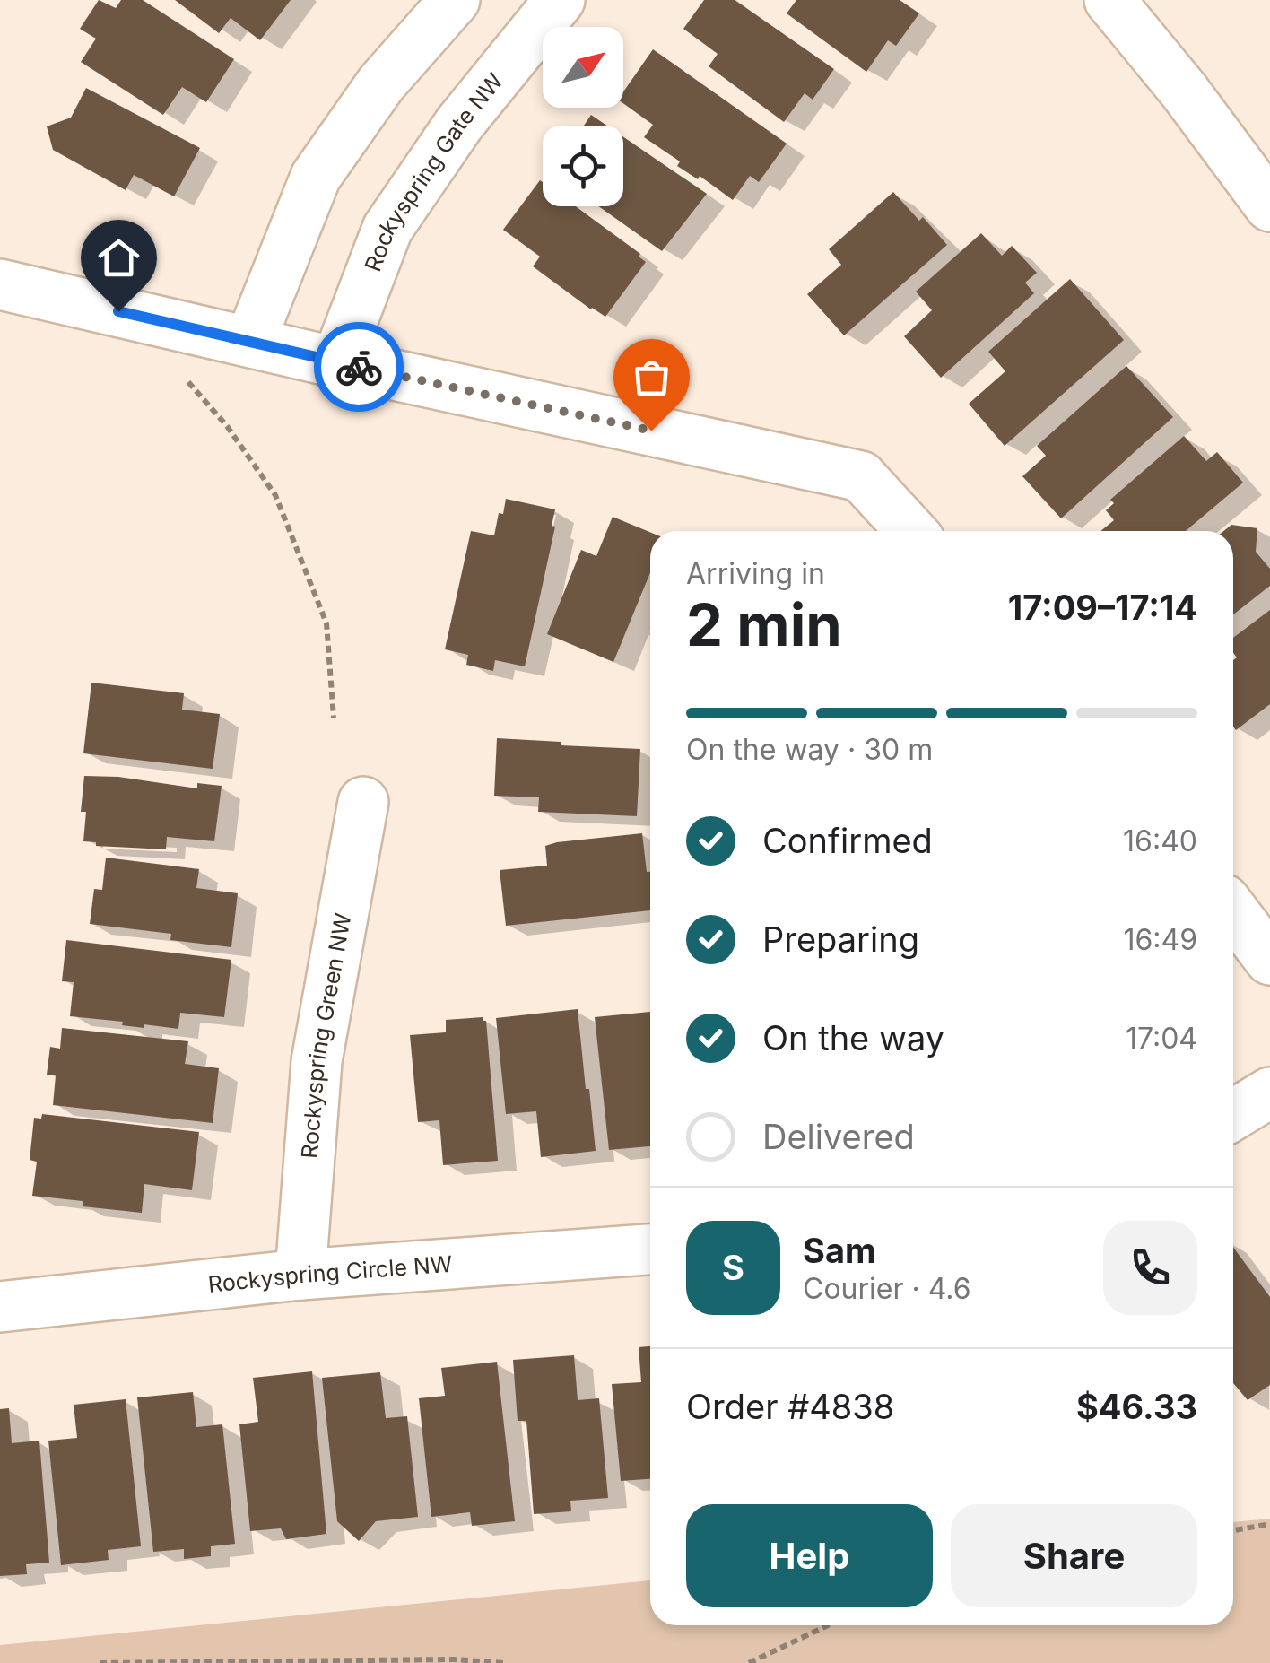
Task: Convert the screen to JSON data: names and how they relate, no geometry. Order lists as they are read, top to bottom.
{
  "streets": {
    "street": ["Rockyspring Gate NW", "Rockyspring Green NW", "Rockyspring Circle NW"]
  },
  "crossings": [
    ["Rockyspring Green NW", "Rockyspring Circle NW"]
  ],
  "north": "top right",
  "page": {
    "heading": ["2 min", "Arriving in", "17:09–17:14"],
    "panel": [
      "Sam",
      "Courier · 4.6",
      "Order #4838",
      "$46.33"
    ],
    "bar": "On the way · 30 m",
    "list": [
      ["Confirmed", "16:40"],
      ["Preparing", "16:49"],
      ["On the way", "17:04"],
      "Delivered"
    ],
    "round": "S",
    "buttons": ["Help", "Share"]
  }
}
